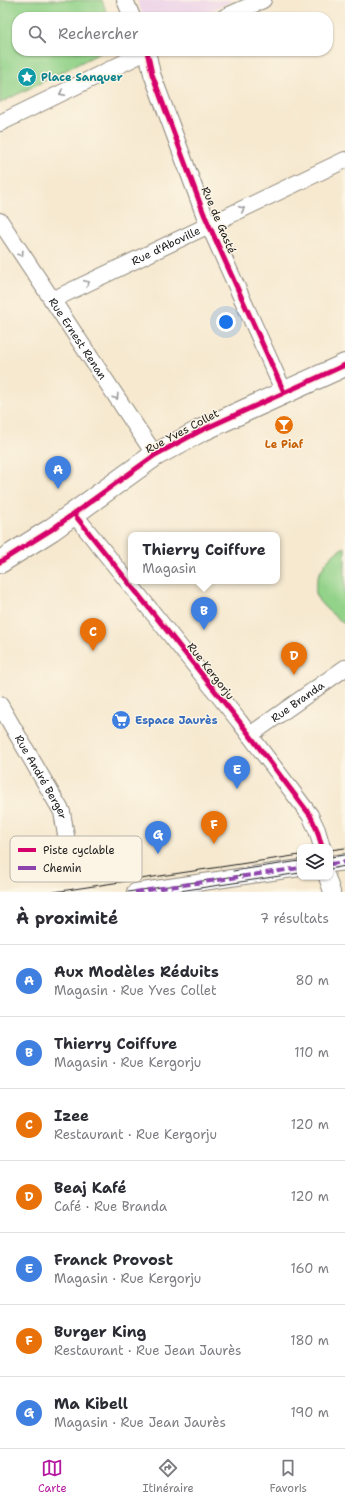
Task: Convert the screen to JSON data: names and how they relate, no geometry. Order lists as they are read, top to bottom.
{
  "streets": {
    "main road": ["Rue Yves Collet"],
    "street": [
      "Rue de Gasté",
      "Rue d'Aboville",
      "Rue Ernest Renan",
      "Rue Kergorju",
      "Rue Branda",
      "Rue André Berger"
    ]
  },
  "crossings": [
    ["Rue de Gasté", "Rue d'Aboville"],
    ["Rue de Gasté", "Rue Yves Collet"],
    ["Rue d'Aboville", "Rue Ernest Renan"],
    ["Rue Ernest Renan", "Rue Yves Collet"],
    ["Rue Yves Collet", "Rue Kergorju"],
    ["Rue Kergorju", "Rue Branda"]
  ],
  "one_way": ["Rue d'Aboville", "Rue Ernest Renan"],
  "places": {
    "place": ["Place Sanquer"],
    "bar": ["Le Piaf"],
    "supermarket": ["Espace Jaurès"]
  },
  "legend": ["Piste cyclable", "Chemin"],
  "page": {
    "search": "Rechercher",
    "pins": [
      "A",
      "B",
      "C",
      "D",
      "E",
      "F",
      "G"
    ],
    "popup": ["Thierry Coiffure", "Magasin"],
    "heading": ["À proximité", "7 résultats"],
    "list": [
      {
        "mark": "A",
        "name": "Aux Modèles Réduits",
        "note": "Magasin · Rue Yves Collet",
        "value": "80 m"
      },
      {
        "mark": "B",
        "name": "Thierry Coiffure",
        "note": "Magasin · Rue Kergorju",
        "value": "110 m"
      },
      {
        "mark": "C",
        "name": "Izee",
        "note": "Restaurant · Rue Kergorju",
        "value": "120 m"
      },
      {
        "mark": "D",
        "name": "Beaj Kafé",
        "note": "Café · Rue Branda",
        "value": "120 m"
      },
      {
        "mark": "E",
        "name": "Franck Provost",
        "note": "Magasin · Rue Kergorju",
        "value": "160 m"
      },
      {
        "mark": "F",
        "name": "Burger King",
        "note": "Restaurant · Rue Jean Jaurès",
        "value": "180 m"
      },
      {
        "mark": "G",
        "name": "Ma Kibell",
        "note": "Magasin · Rue Jean Jaurès",
        "value": "190 m"
      }
    ],
    "nav": ["Carte", "Itinéraire", "Favoris"]
  }
}
